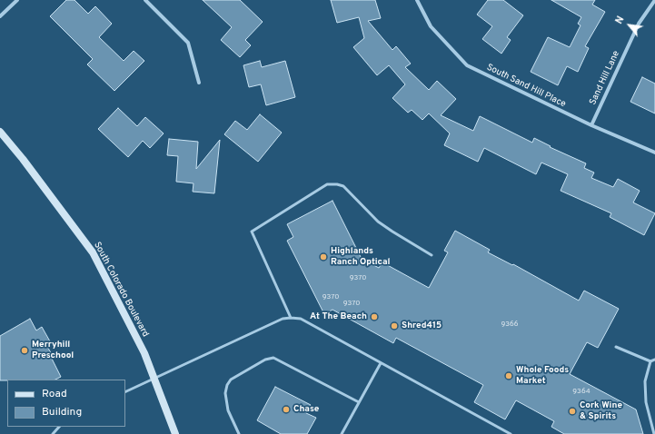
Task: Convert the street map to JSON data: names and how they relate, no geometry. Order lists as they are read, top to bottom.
{
  "streets": {
    "main road": ["South Colorado Boulevard"],
    "street": ["Sand Hill Lane", "South Sand Hill Place"]
  },
  "crossings": [
    ["Sand Hill Lane", "South Sand Hill Place"]
  ],
  "places": [
    "Highlands Ranch Optical",
    "At The Beach",
    "Shred415",
    "Merryhill Preschool",
    "Whole Foods Market",
    "Chase",
    "Cork Wine & Spirits"
  ],
  "house_numbers": [
    "9370",
    "9370",
    "9370",
    "9366",
    "9364"
  ],
  "legend": ["Road", "Building"],
  "north": "top left"
}
